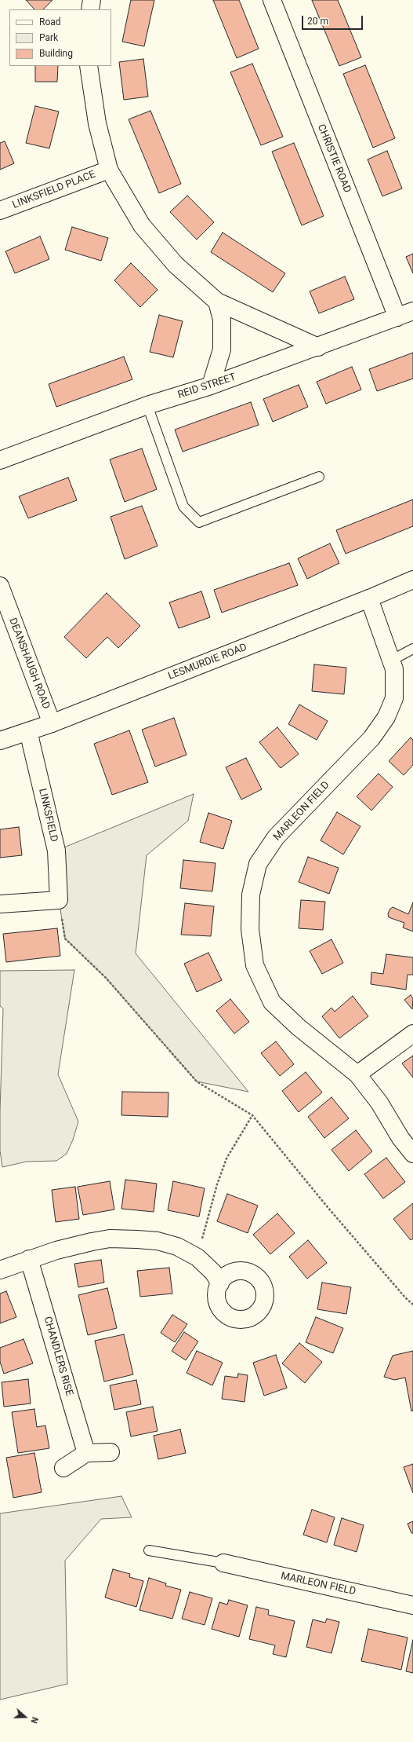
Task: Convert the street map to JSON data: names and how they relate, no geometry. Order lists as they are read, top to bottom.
{
  "streets": {
    "street": [
      "CHRISTIE ROAD",
      "LINKSFIELD PLACE",
      "REID STREET",
      "LESMURDIE ROAD",
      "DEANSHAUGH ROAD",
      "MARLEON FIELD",
      "LINKSFIELD",
      "CHANDLERS RISE"
    ]
  },
  "crossings": [
    ["CHRISTIE ROAD", "REID STREET"],
    ["LESMURDIE ROAD", "DEANSHAUGH ROAD"],
    ["LESMURDIE ROAD", "MARLEON FIELD"],
    ["LESMURDIE ROAD", "LINKSFIELD"]
  ],
  "legend": ["Road", "Park", "Building"],
  "scale_bar": "20 m",
  "north": "right"
}
